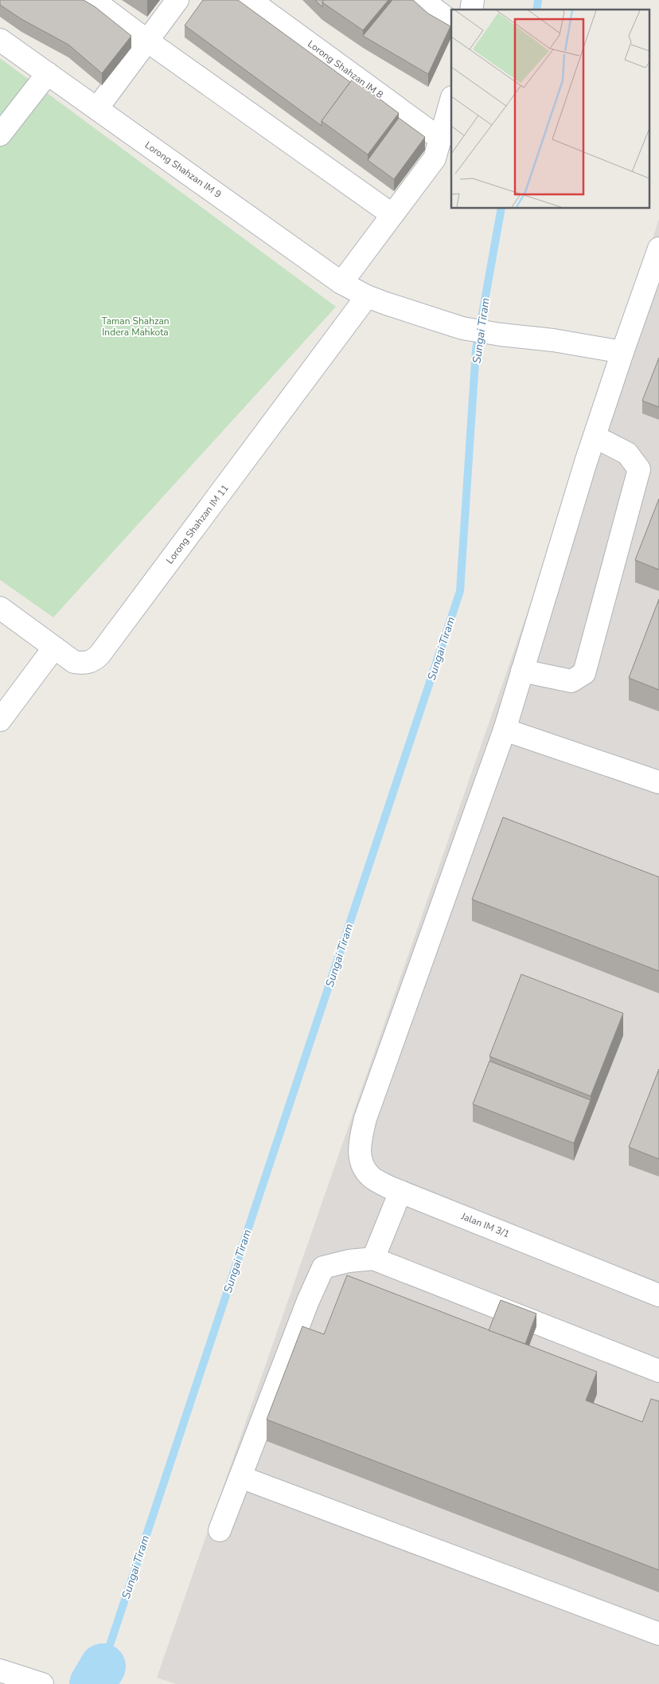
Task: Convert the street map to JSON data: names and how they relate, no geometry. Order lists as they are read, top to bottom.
{
  "streets": {
    "street": [
      "Lorong Shahzan IM 8",
      "Lorong Shahzan IM 9",
      "Lorong Shahzan IM 11",
      "Jalan IM 3/1"
    ]
  },
  "crossings": [
    ["Lorong Shahzan IM 9", "Lorong Shahzan IM 11"],
    ["Lorong Shahzan IM 9", "Jalan IM 3/1"]
  ],
  "water": ["Sungai Tiram"],
  "parks": ["Taman Shahzan Indera Mahkota"]
}
